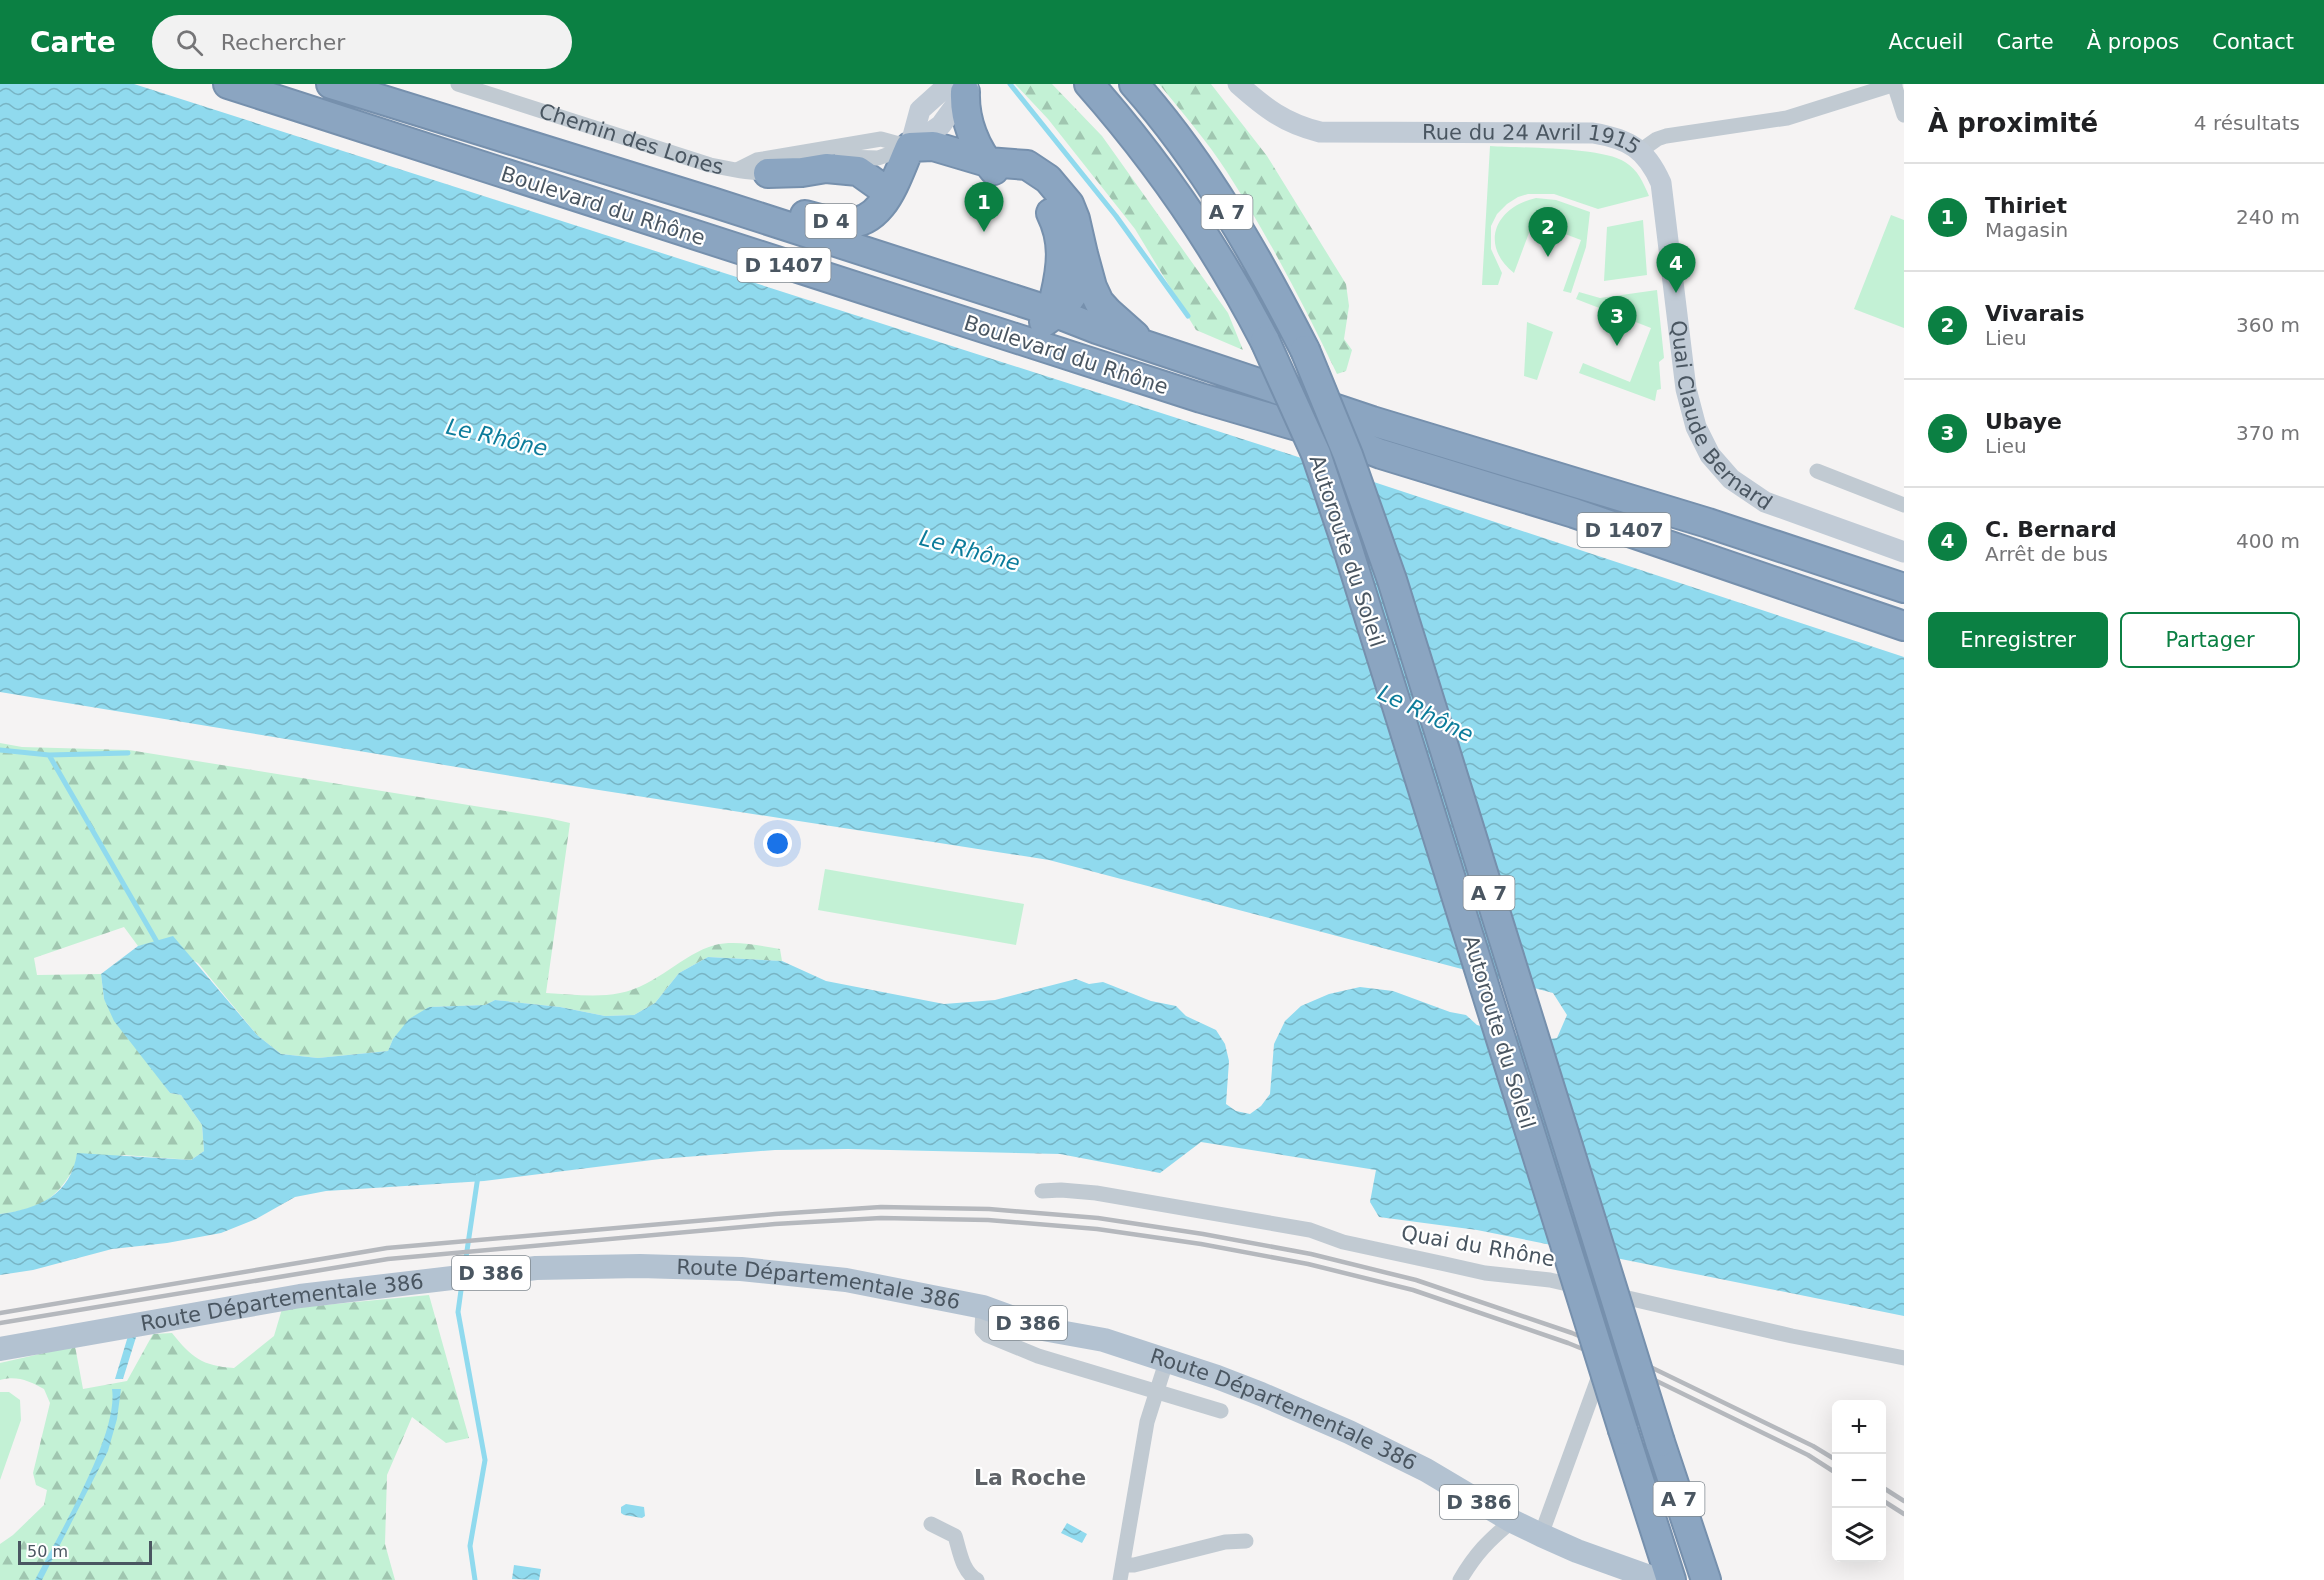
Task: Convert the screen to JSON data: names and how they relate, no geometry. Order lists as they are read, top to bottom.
{
  "streets": {
    "highway": [
      "Boulevard du Rhône",
      "A 7",
      "D 4",
      "D 1407",
      "Autoroute du Soleil"
    ],
    "main road": [
      "Rue du 24 Avril 1915",
      "Quai Claude Bernard",
      "D 386",
      "Route Départementale 386"
    ],
    "street": ["Chemin des Lones", "Quai du Rhône"]
  },
  "crossings": [
    ["Chemin des Lones", "D 4"],
    ["Rue du 24 Avril 1915", "Quai Claude Bernard"],
    ["Boulevard du Rhône", "D 4"]
  ],
  "districts": ["La Roche"],
  "water": ["Le Rhône"],
  "scale_bar": "50 m",
  "page": {
    "header": "Carte",
    "search": "Rechercher",
    "nav": [
      "Accueil",
      "Carte",
      "À propos",
      "Contact"
    ],
    "heading": ["À proximité", "4 résultats"],
    "list": [
      {
        "mark": "1",
        "name": "Thiriet",
        "note": "Magasin",
        "value": "240 m"
      },
      {
        "mark": "2",
        "name": "Vivarais",
        "note": "Lieu",
        "value": "360 m"
      },
      {
        "mark": "3",
        "name": "Ubaye",
        "note": "Lieu",
        "value": "370 m"
      },
      {
        "mark": "4",
        "name": "C. Bernard",
        "note": "Arrêt de bus",
        "value": "400 m"
      }
    ],
    "pins": [
      "1",
      "2",
      "4",
      "3"
    ],
    "buttons": ["Enregistrer", "Partager"],
    "map_buttons": ["+", "−"],
    "scale": "50 m"
  }
}
